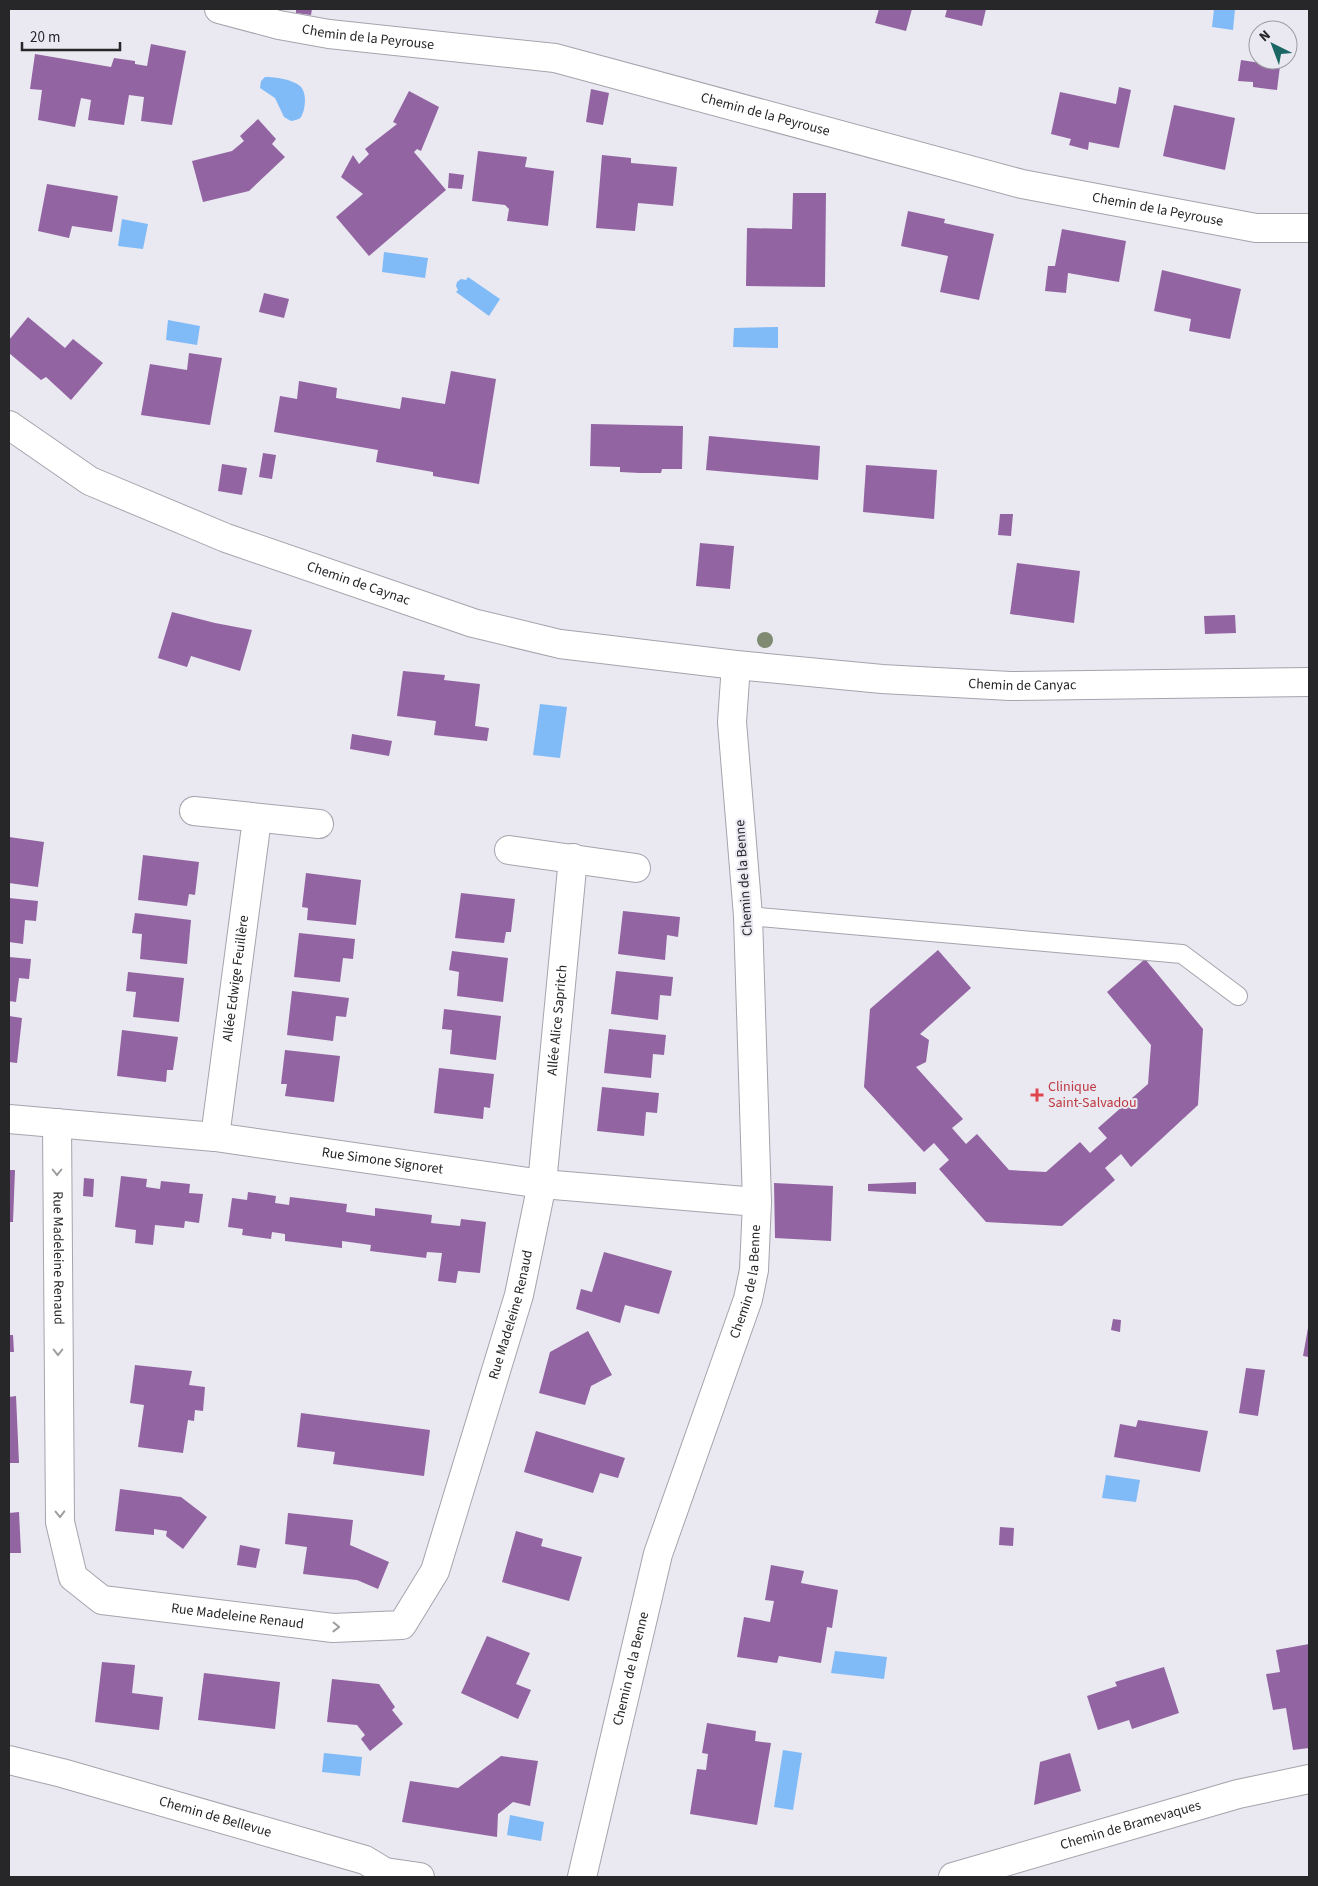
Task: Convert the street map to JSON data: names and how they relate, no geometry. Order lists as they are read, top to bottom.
{
  "streets": {
    "street": [
      "Chemin de la Peyrouse",
      "Chemin de Caynac",
      "Chemin de Canyac",
      "Chemin de la Benne",
      "Allée Edwige Feuillère",
      "Allée Alice Sapritch",
      "Rue Simone Signoret",
      "Rue Madeleine Renaud",
      "Chemin de Bellevue",
      "Chemin de Bramevaques"
    ]
  },
  "crossings": [
    ["Chemin de Caynac", "Chemin de Canyac"],
    ["Chemin de Caynac", "Chemin de la Benne"],
    ["Chemin de Canyac", "Chemin de la Benne"],
    ["Chemin de la Benne", "Rue Simone Signoret"],
    ["Allée Edwige Feuillère", "Rue Simone Signoret"],
    ["Allée Alice Sapritch", "Rue Simone Signoret"],
    ["Allée Alice Sapritch", "Rue Madeleine Renaud"],
    ["Rue Simone Signoret", "Rue Madeleine Renaud"]
  ],
  "places": {
    "health": ["Clinique Saint-Salvadou"]
  },
  "scale_bar": "20 m",
  "north": "top left"
}
